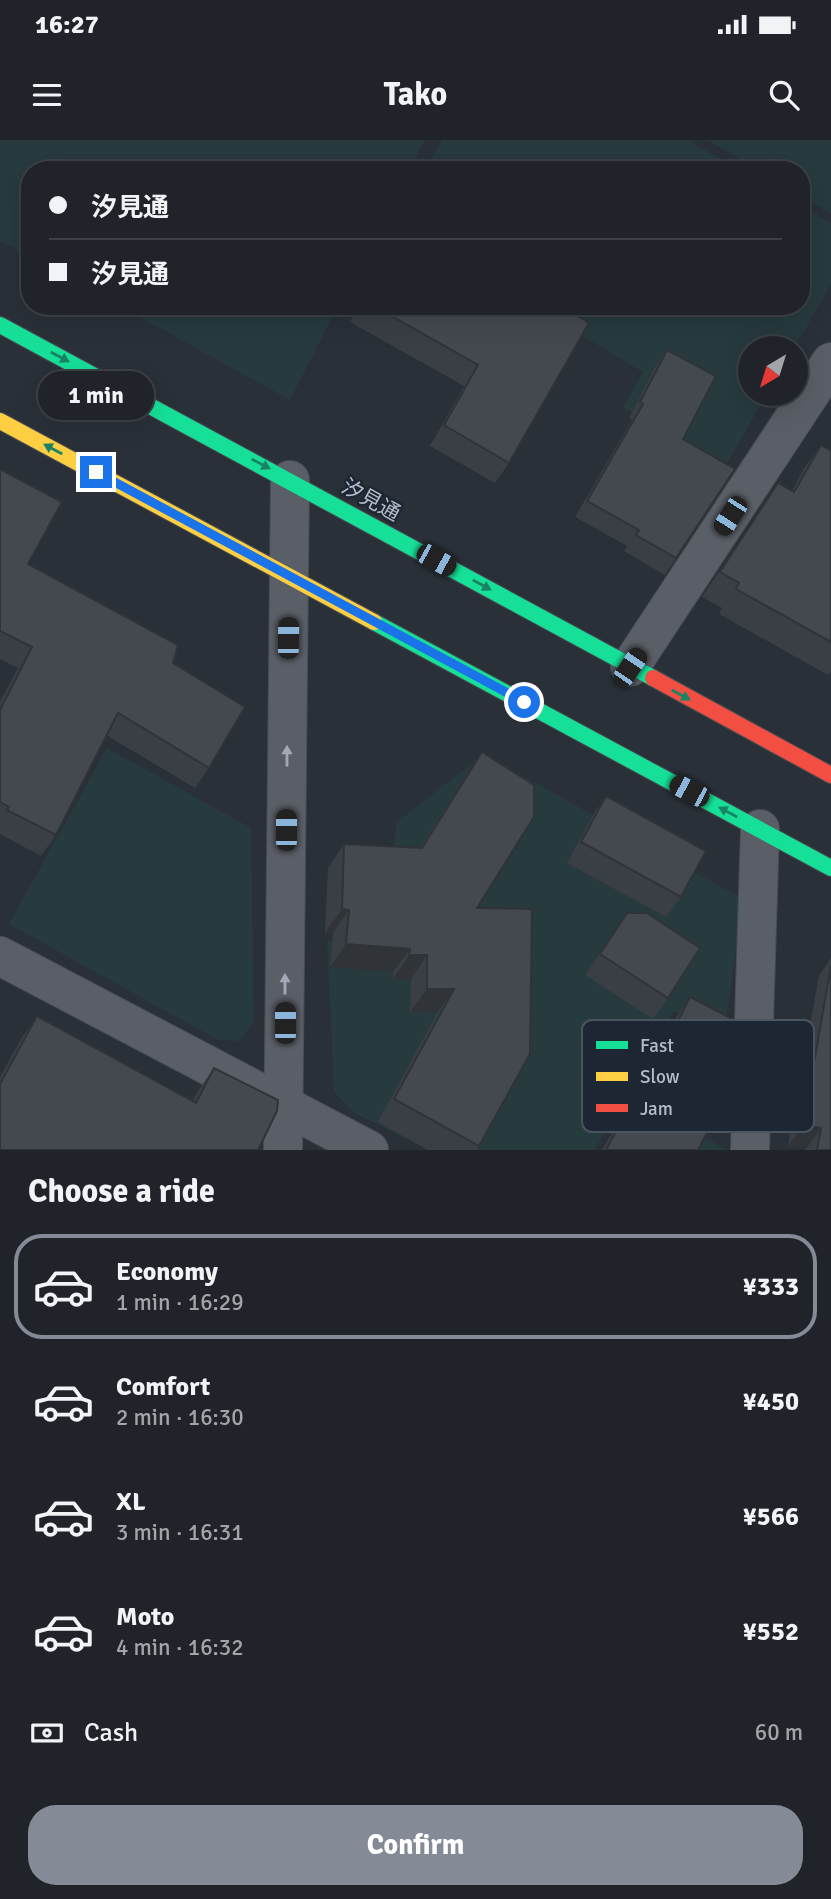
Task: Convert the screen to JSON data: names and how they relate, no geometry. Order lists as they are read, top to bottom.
{
  "streets": {
    "street": ["汐見通"]
  },
  "legend": ["Fast", "Slow", "Jam"],
  "north": "bottom left",
  "page": {
    "status": "16:27",
    "header": "Tako",
    "banner": ["汐見通", "汐見通"],
    "bubble": "1 min",
    "heading": "Choose a ride",
    "list": [
      {
        "name": "Economy",
        "note": "1 min · 16:29",
        "value": "¥333"
      },
      {
        "name": "Comfort",
        "note": "2 min · 16:30",
        "value": "¥450"
      },
      {
        "name": "XL",
        "note": "3 min · 16:31",
        "value": "¥566"
      },
      {
        "name": "Moto",
        "note": "4 min · 16:32",
        "value": "¥552"
      }
    ],
    "pay": ["Cash", "60 m"],
    "buttons": "Confirm"
  }
}
